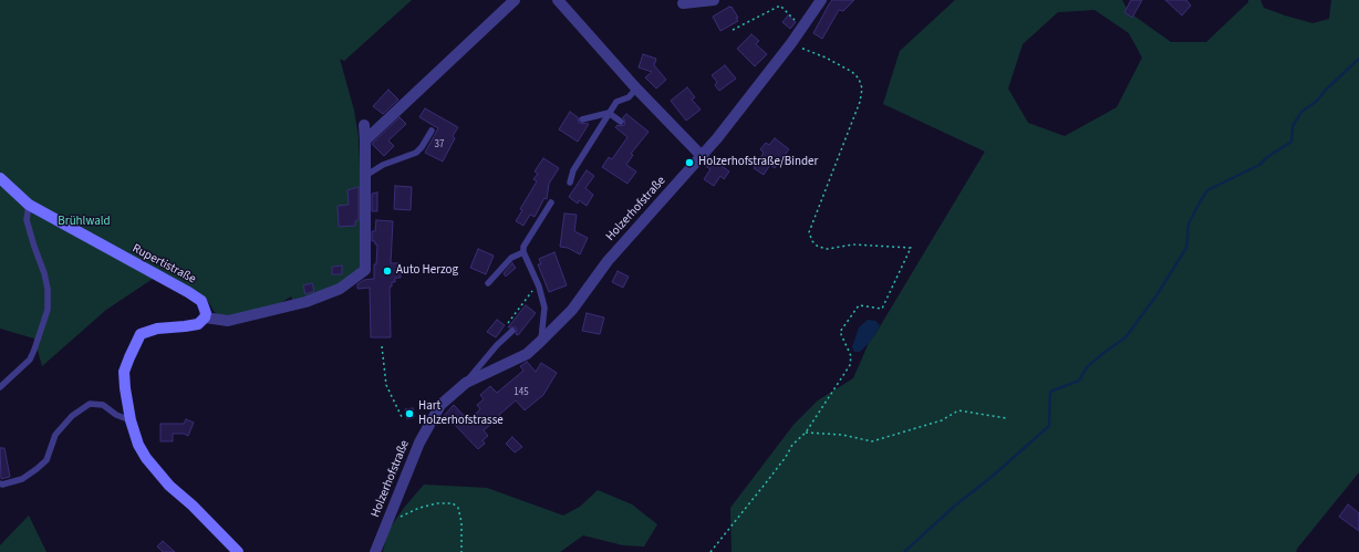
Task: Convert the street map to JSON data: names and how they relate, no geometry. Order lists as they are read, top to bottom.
{
  "streets": {
    "main road": ["Rupertistraße"],
    "street": ["Holzerhofstraße"]
  },
  "parks": ["Brühlwald"],
  "places": ["Holzerhofstraße/Binder", "Auto Herzog", "Hart Holzerhofstrasse"],
  "house_numbers": ["37", "145"]
}
